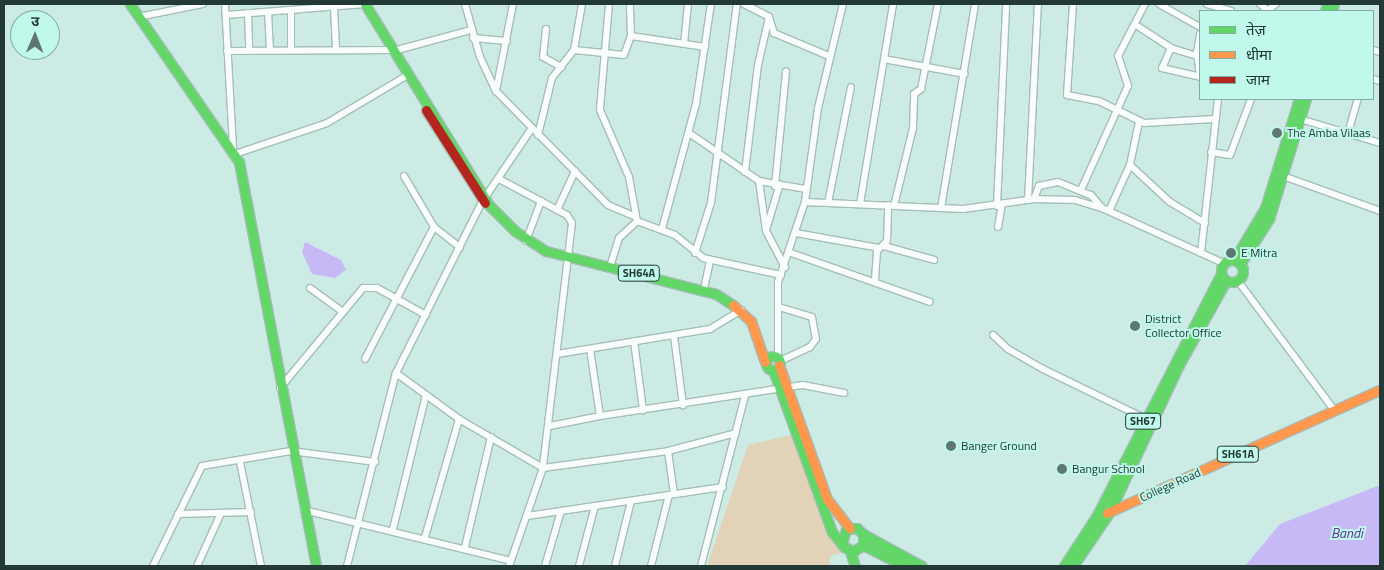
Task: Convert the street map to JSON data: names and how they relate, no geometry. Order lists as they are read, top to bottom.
{
  "streets": {
    "main road": [
      "SH64A",
      "SH67",
      "SH61A",
      "College Road"
    ]
  },
  "crossings": [
    ["SH67", "College Road"]
  ],
  "water": ["Bandi"],
  "places": [
    "The Amba Vilaas",
    "E Mitra",
    "District Collector Office",
    "Banger Ground",
    "Bangur School"
  ],
  "legend": ["तेज़", "धीमा", "जाम"],
  "north": "top"
}
